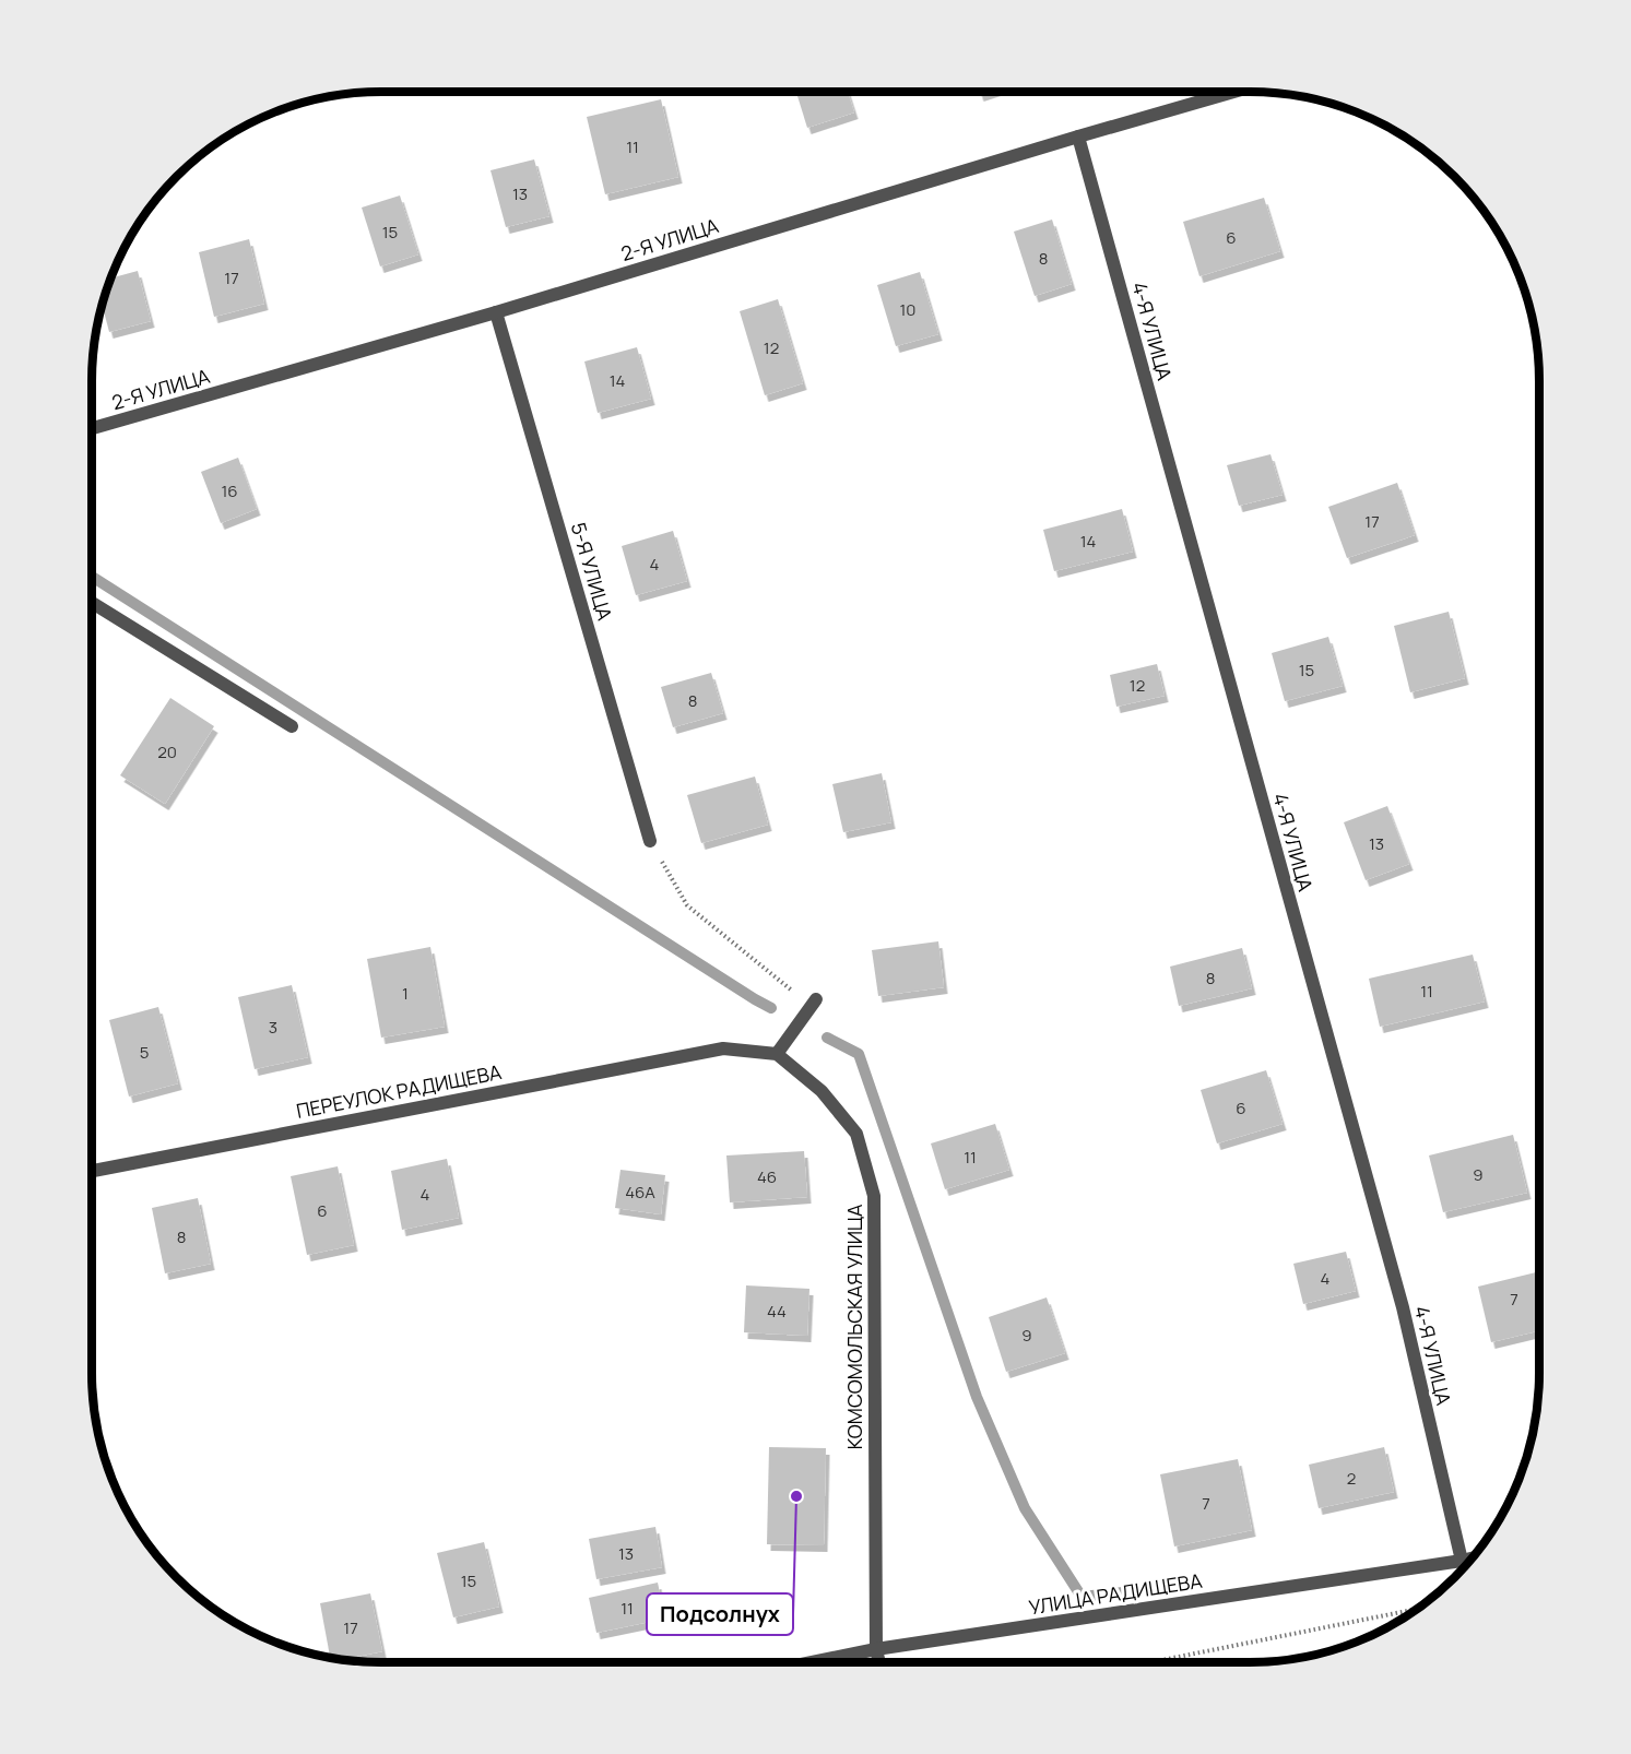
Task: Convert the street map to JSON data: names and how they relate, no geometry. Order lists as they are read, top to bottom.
{
  "streets": {
    "street": [
      "2-Я УЛИЦА",
      "4-Я УЛИЦА",
      "5-Я УЛИЦА",
      "ПЕРЕУЛОК РАДИЩЕВА",
      "КОМСОМОЛЬСКАЯ УЛИЦА",
      "УЛИЦА РАДИЩЕВА"
    ]
  },
  "crossings": [
    ["2-Я УЛИЦА", "4-Я УЛИЦА"],
    ["2-Я УЛИЦА", "5-Я УЛИЦА"],
    ["4-Я УЛИЦА", "УЛИЦА РАДИЩЕВА"],
    ["ПЕРЕУЛОК РАДИЩЕВА", "КОМСОМОЛЬСКАЯ УЛИЦА"],
    ["КОМСОМОЛЬСКАЯ УЛИЦА", "УЛИЦА РАДИЩЕВА"]
  ],
  "places": ["Подсолнух"],
  "house_numbers": [
    "11",
    "13",
    "15",
    "6",
    "8",
    "17",
    "10",
    "12",
    "14",
    "16",
    "17",
    "14",
    "4",
    "15",
    "12",
    "8",
    "20",
    "13",
    "8",
    "11",
    "1",
    "3",
    "5",
    "6",
    "11",
    "9",
    "46",
    "46А",
    "4",
    "6",
    "8",
    "4",
    "7",
    "44",
    "9",
    "2",
    "7",
    "13",
    "15",
    "11",
    "17"
  ]
}
